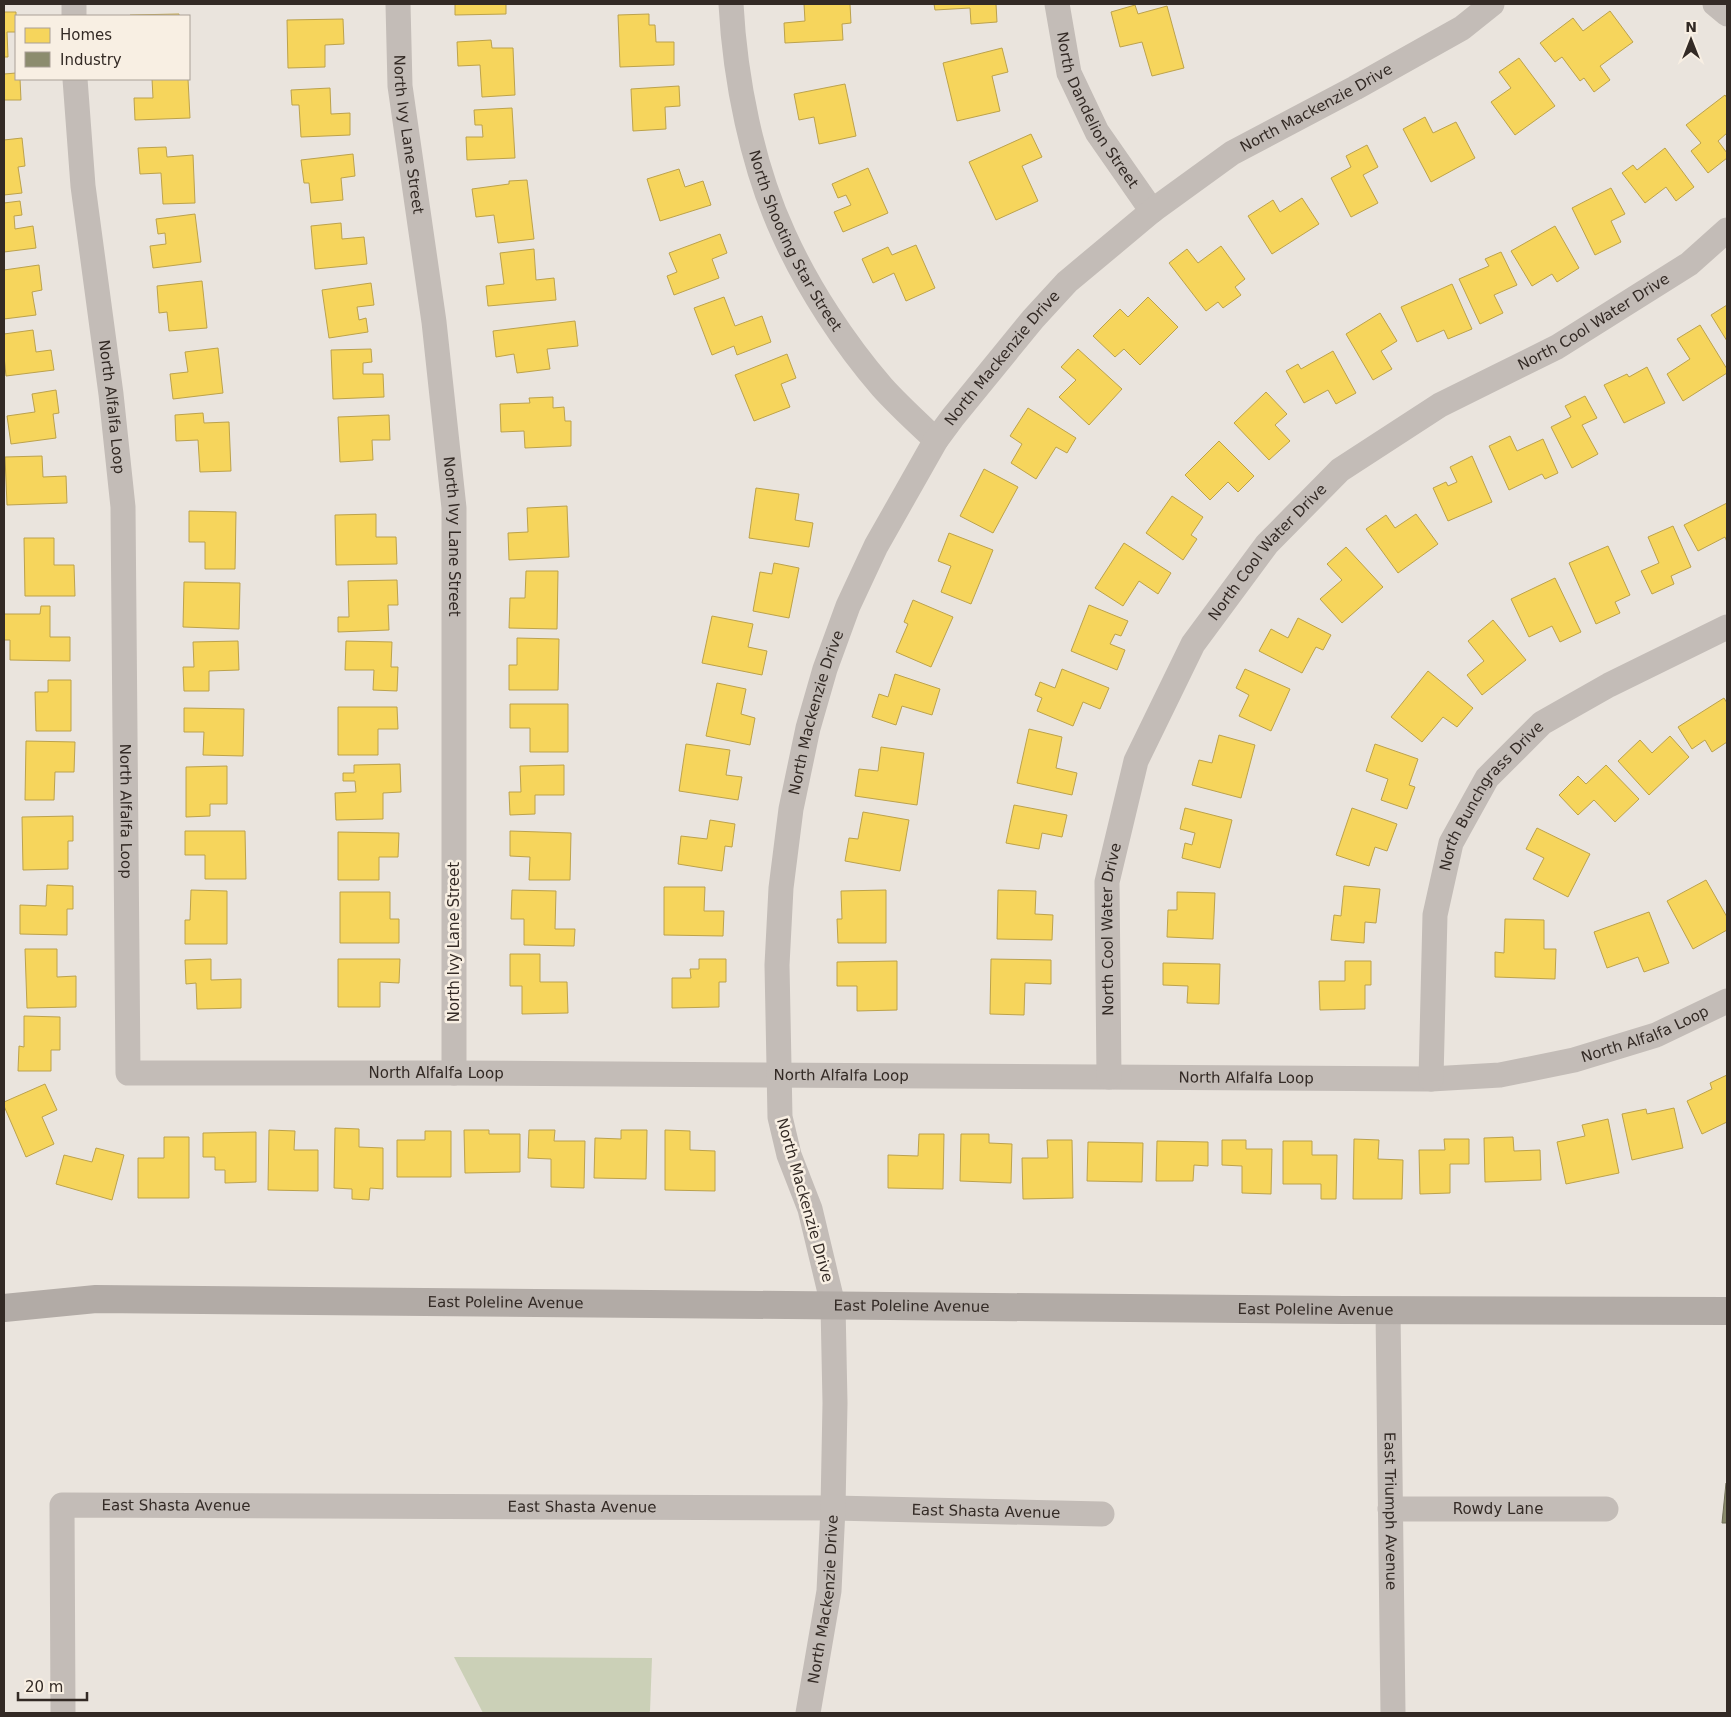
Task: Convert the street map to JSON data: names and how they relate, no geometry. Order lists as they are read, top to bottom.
{
  "streets": {
    "main road": ["East Poleline Avenue"],
    "street": [
      "North Mackenzie Drive",
      "North Dandelion Street",
      "North Ivy Lane Street",
      "North Shooting Star Street",
      "North Cool Water Drive",
      "North Alfalfa Loop",
      "North Bunchgrass Drive",
      "East Shasta Avenue",
      "Rowdy Lane",
      "East Triumph Avenue"
    ]
  },
  "crossings": [
    ["North Mackenzie Drive", "North Dandelion Street"],
    ["North Mackenzie Drive", "North Shooting Star Street"],
    ["North Mackenzie Drive", "North Alfalfa Loop"],
    ["North Mackenzie Drive", "East Poleline Avenue"],
    ["North Mackenzie Drive", "East Shasta Avenue"],
    ["North Ivy Lane Street", "North Alfalfa Loop"],
    ["North Cool Water Drive", "North Alfalfa Loop"],
    ["North Alfalfa Loop", "North Bunchgrass Drive"],
    ["East Poleline Avenue", "East Triumph Avenue"],
    ["Rowdy Lane", "East Triumph Avenue"]
  ],
  "legend": ["Homes", "Industry"],
  "scale_bar": "20 m",
  "north": "top"
}
